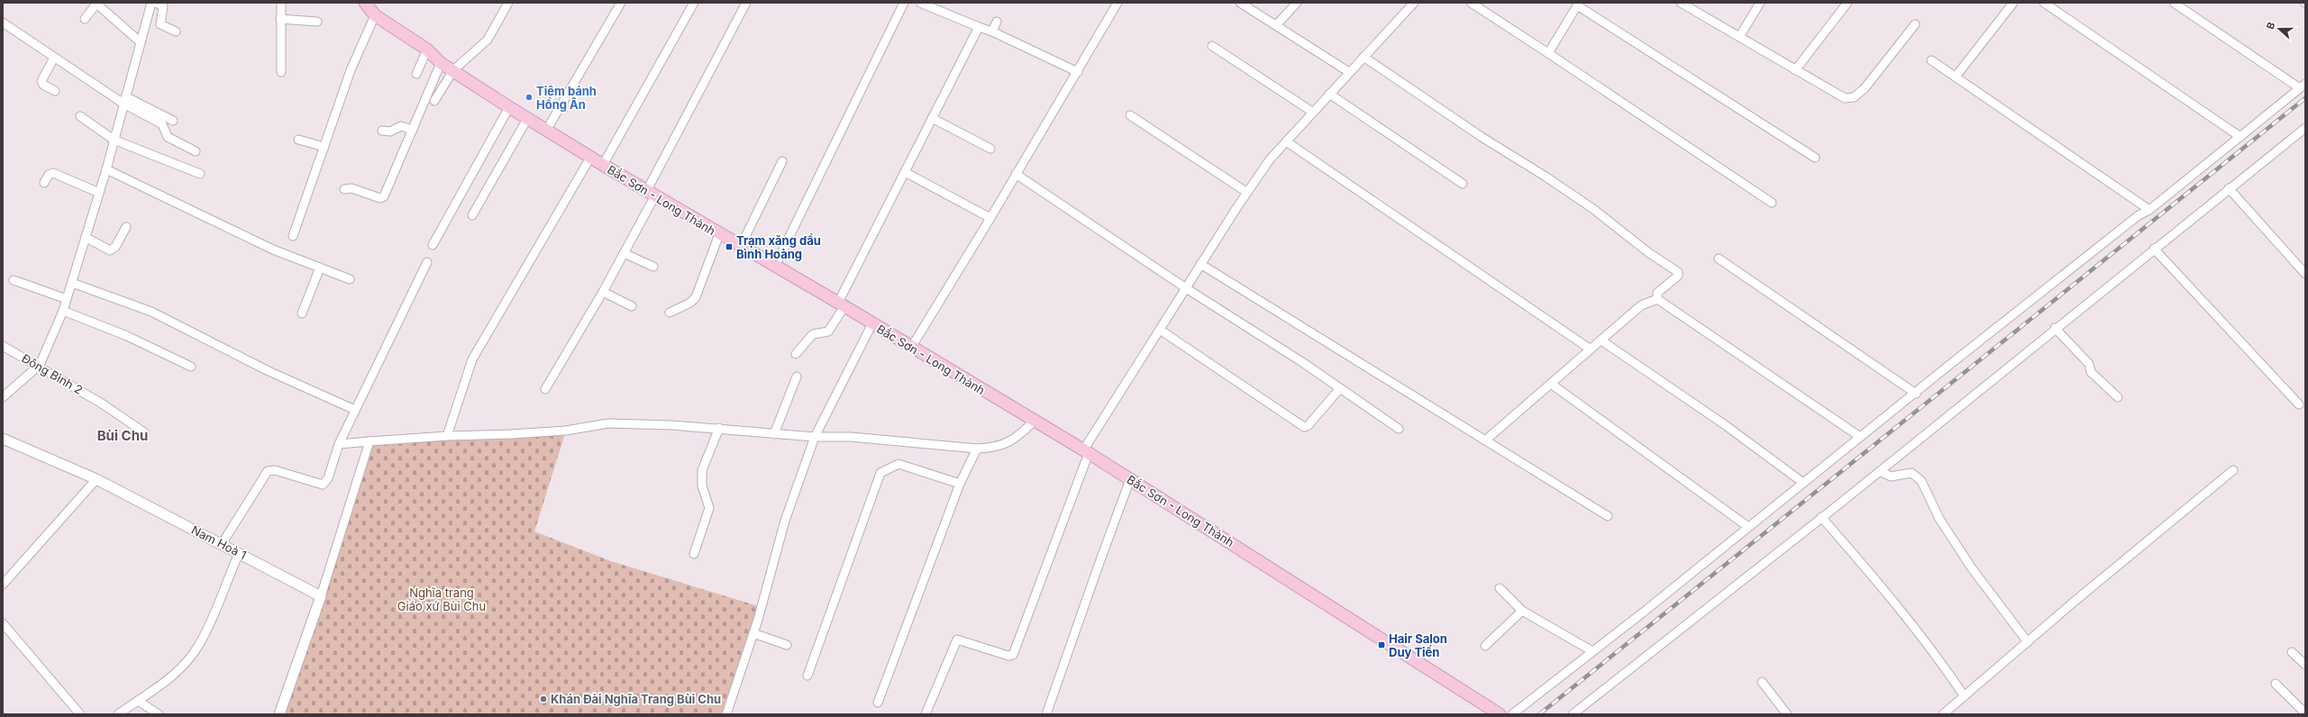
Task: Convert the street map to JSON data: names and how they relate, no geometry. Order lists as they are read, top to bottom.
{
  "streets": {
    "main road": ["Bắc Sơn - Long Thành"],
    "street": ["Đông Bình 2", "Nam Hoà 1"]
  },
  "districts": ["Bùi Chu"],
  "parks": ["Nghĩa trang Giáo xứ Bùi Chu"],
  "places": {
    "other": ["Tiệm bánh Hồng Ân", "Khán Đài Nghĩa Trang Bùi Chu"],
    "transit": ["Trạm xăng dầu Bình Hoàng", "Hair Salon Duy Tiến"]
  },
  "north": "left"
}
